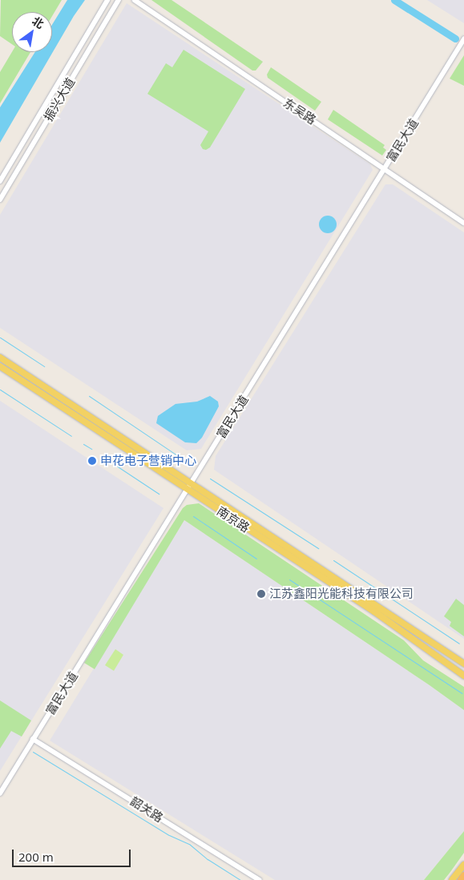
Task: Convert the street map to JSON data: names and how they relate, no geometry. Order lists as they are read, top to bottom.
{
  "streets": {
    "main road": ["振兴大道", "南京路"],
    "street": ["东吴路", "富民大道", "韶关路"]
  },
  "crossings": [
    ["东吴路", "富民大道"],
    ["富民大道", "南京路"],
    ["富民大道", "韶关路"]
  ],
  "places": ["申花电子营销中心", "江苏鑫阳光能科技有限公司"],
  "scale_bar": "200 m",
  "north": "top right"
}
